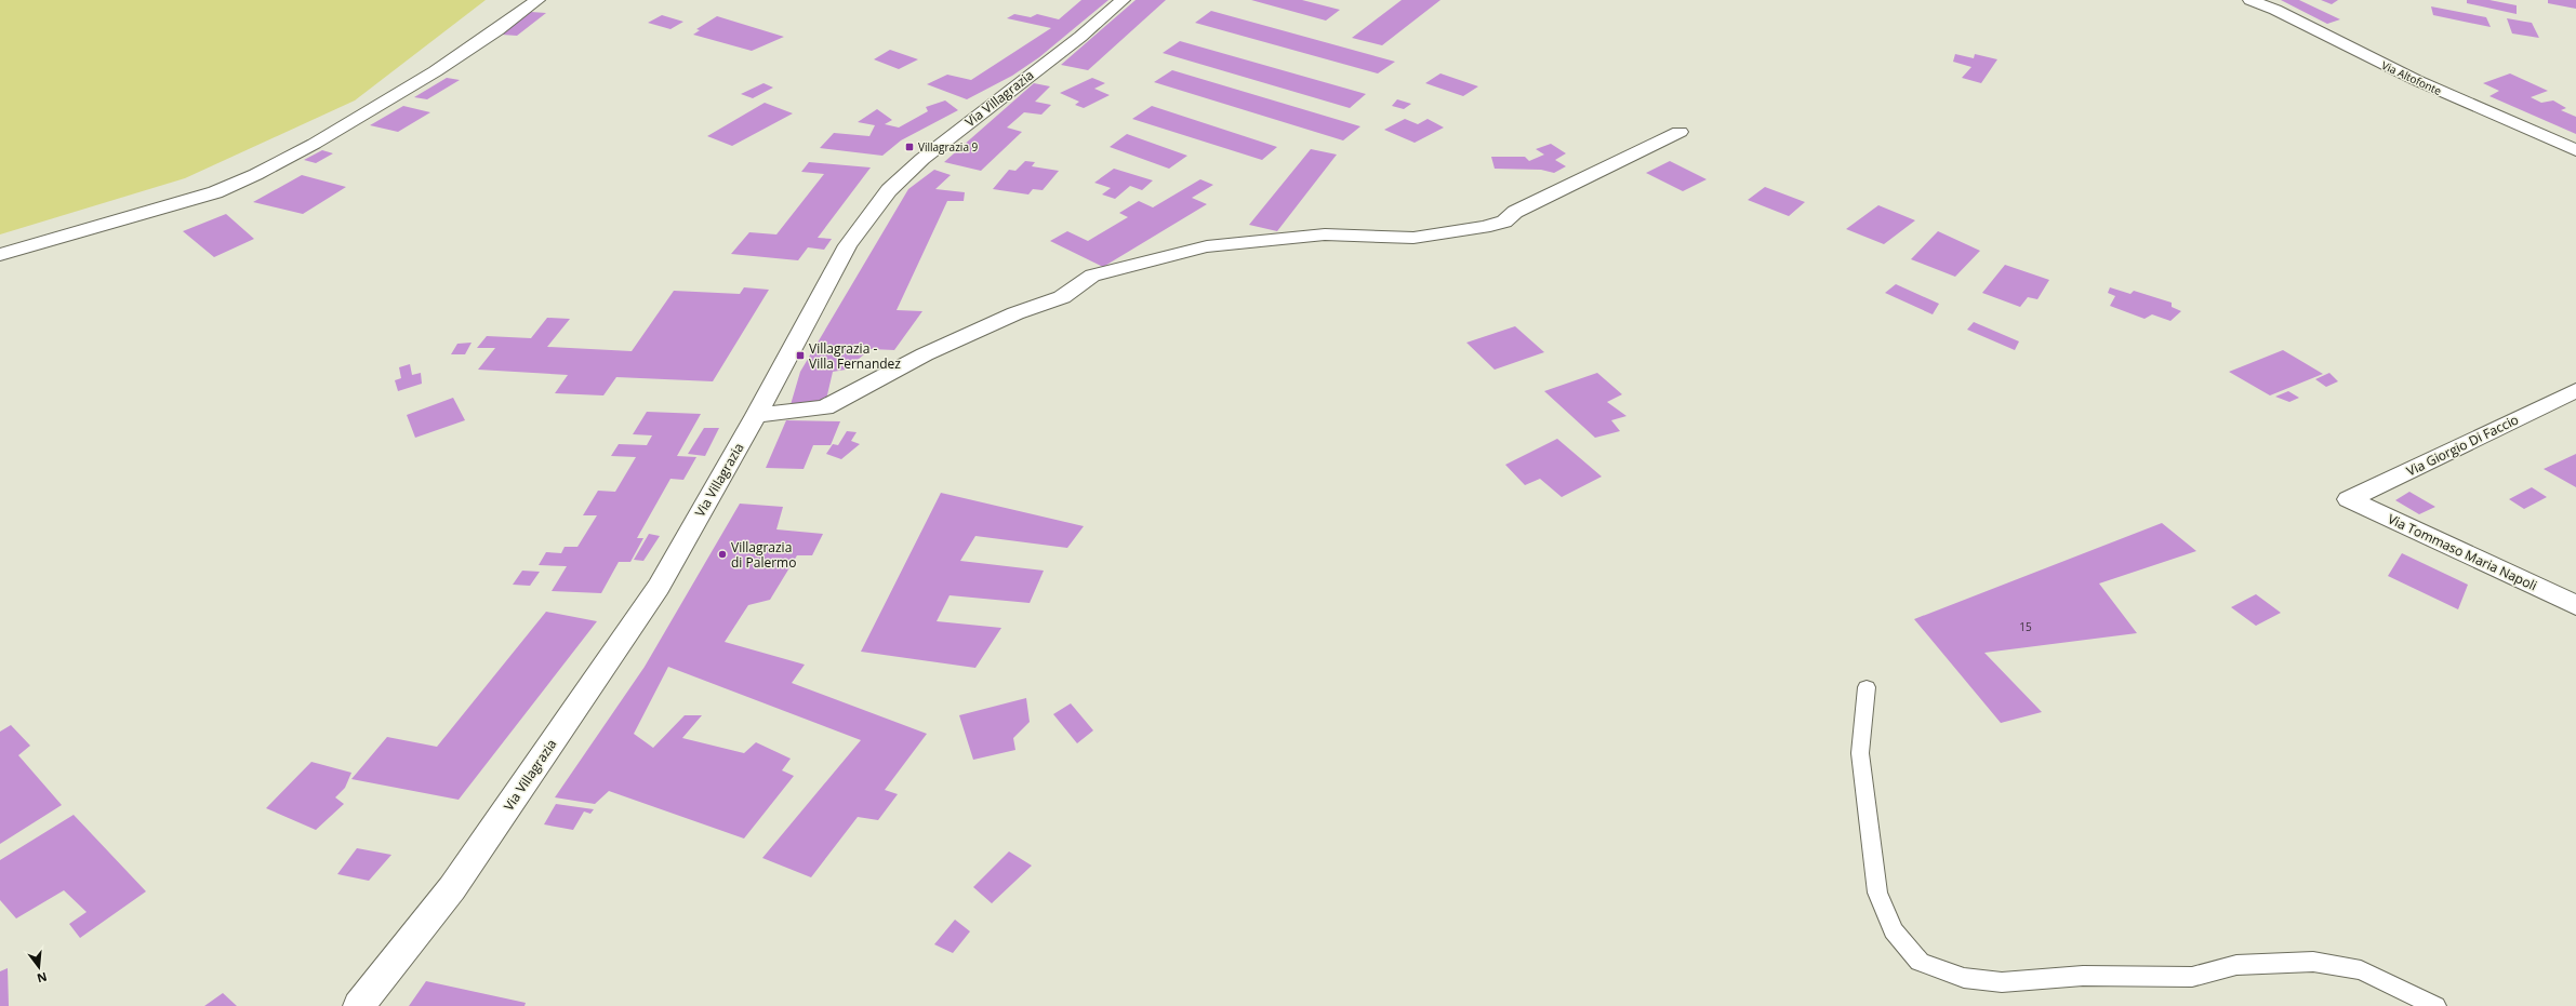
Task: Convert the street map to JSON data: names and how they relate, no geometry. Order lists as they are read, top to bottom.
{
  "streets": {
    "street": [
      "Via Altofonte",
      "Via Villagrazia",
      "Via Giorgio Di Faccio",
      "Via Tommaso Maria Napoli"
    ]
  },
  "crossings": [
    ["Via Giorgio Di Faccio", "Via Tommaso Maria Napoli"]
  ],
  "places": {
    "transit": ["Villagrazia 9", "Villagrazia - Villa Fernandez"],
    "other": ["Villagrazia di Palermo"]
  },
  "house_numbers": ["15"],
  "north": "bottom"
}
